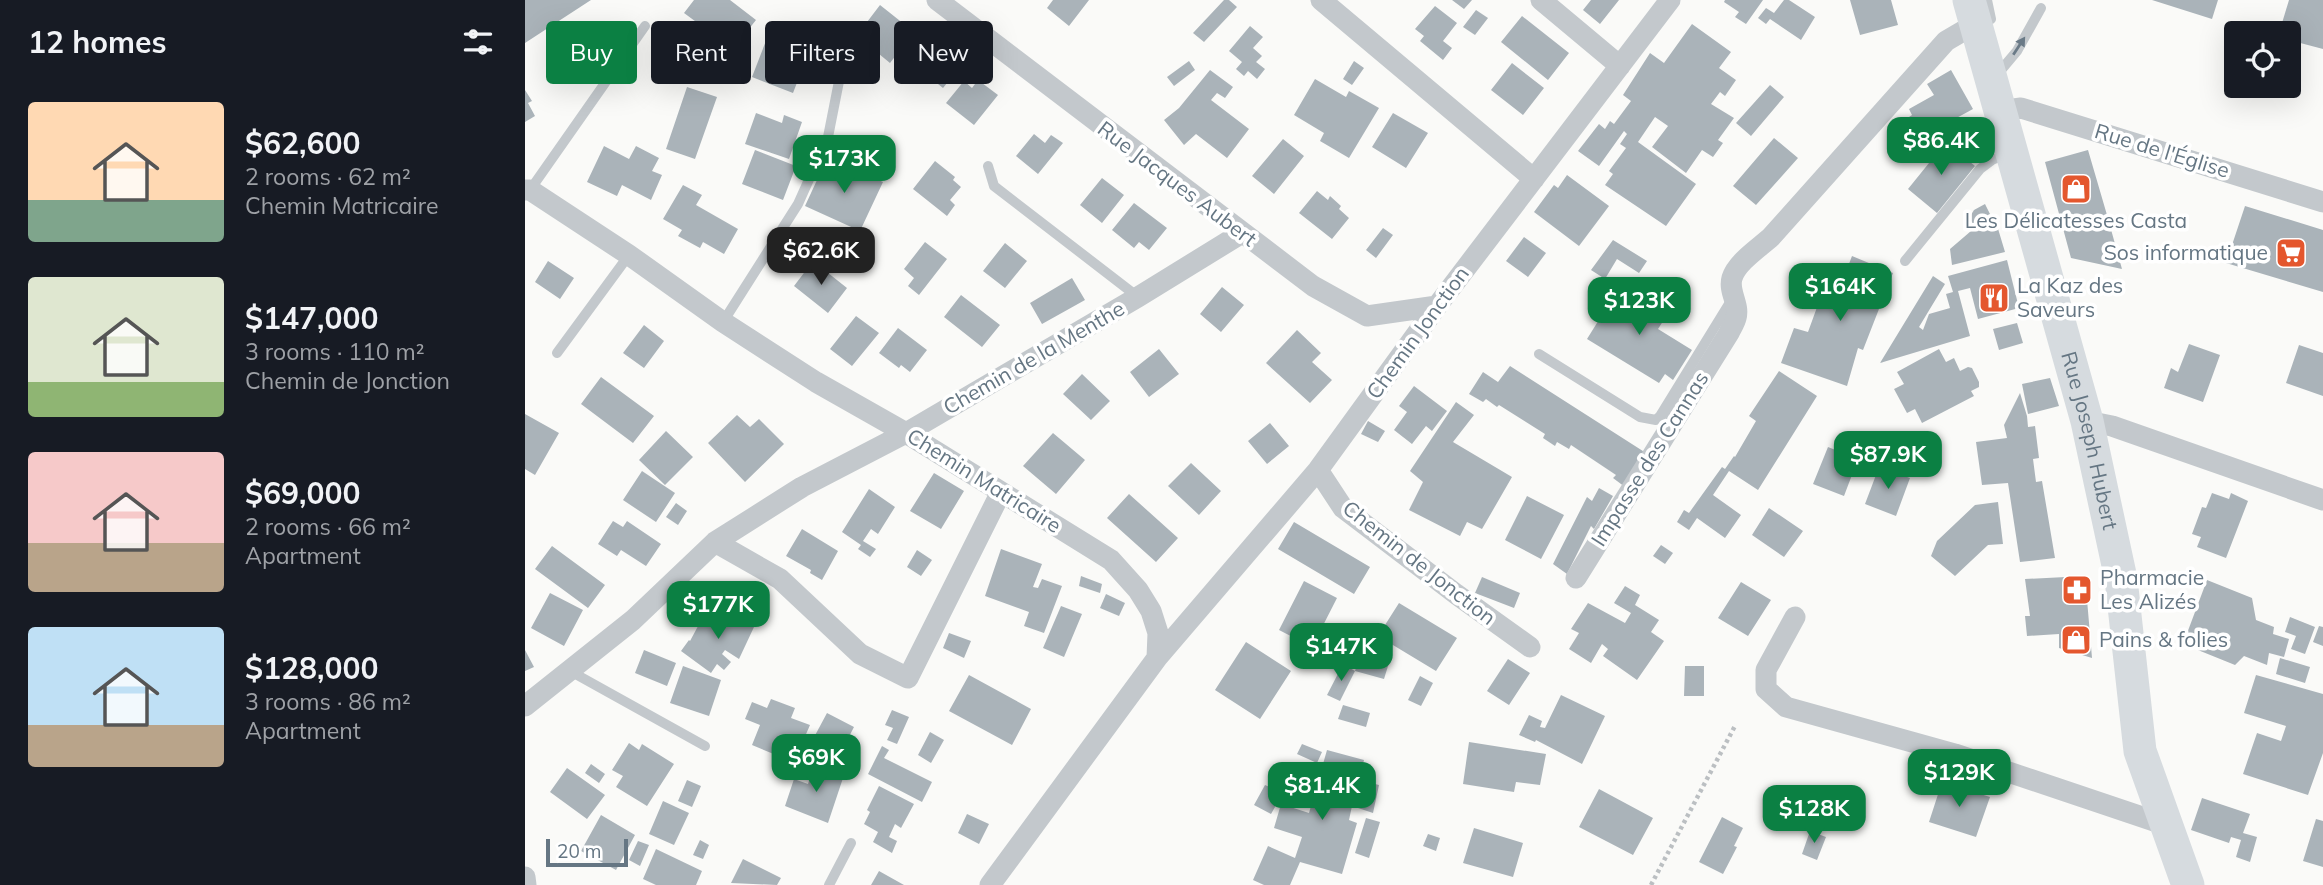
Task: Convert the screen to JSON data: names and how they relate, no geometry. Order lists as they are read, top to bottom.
{
  "streets": {
    "main road": ["Rue Joseph Hubert"],
    "street": [
      "Rue de l'Église",
      "Rue Jacques Aubert",
      "Chemin Jonction",
      "Chemin de la Menthe",
      "Impasse des Cannas",
      "Chemin Matricaire",
      "Chemin de Jonction"
    ]
  },
  "crossings": [
    ["Rue de l'Église", "Rue Joseph Hubert"],
    ["Rue de l'Église", "Impasse des Cannas"],
    ["Rue Jacques Aubert", "Chemin Jonction"],
    ["Rue Jacques Aubert", "Chemin de la Menthe"],
    ["Chemin Jonction", "Chemin Matricaire"],
    ["Chemin Jonction", "Chemin de Jonction"],
    ["Chemin de la Menthe", "Chemin Matricaire"],
    ["Rue Joseph Hubert", "Impasse des Cannas"]
  ],
  "places": {
    "shop": ["Les Délicatesses Casta", "Pains & folies"],
    "supermarket": ["Sos informatique"],
    "restaurant": ["La Kaz des Saveurs"],
    "pharmacy": ["Pharmacie Les Alizés"]
  },
  "scale_bar": "20 m",
  "page": {
    "heading": "12 homes",
    "chip": [
      "Buy",
      "Rent",
      "Filters",
      "New"
    ],
    "list": [
      {
        "name": "$62,600",
        "note": "2 rooms · 62 m² · Chemin Matricaire"
      },
      {
        "name": "$147,000",
        "note": "3 rooms · 110 m² · Chemin de Jonction"
      },
      {
        "name": "$69,000",
        "note": "2 rooms · 66 m² · Apartment"
      },
      {
        "name": "$128,000",
        "note": "3 rooms · 86 m² · Apartment"
      }
    ],
    "price": [
      "$86.4K",
      "$173K",
      "$62.6K",
      "$164K",
      "$123K",
      "$87.9K",
      "$177K",
      "$147K",
      "$69K",
      "$129K",
      "$81.4K",
      "$128K"
    ],
    "scale": "20 m"
  }
}
